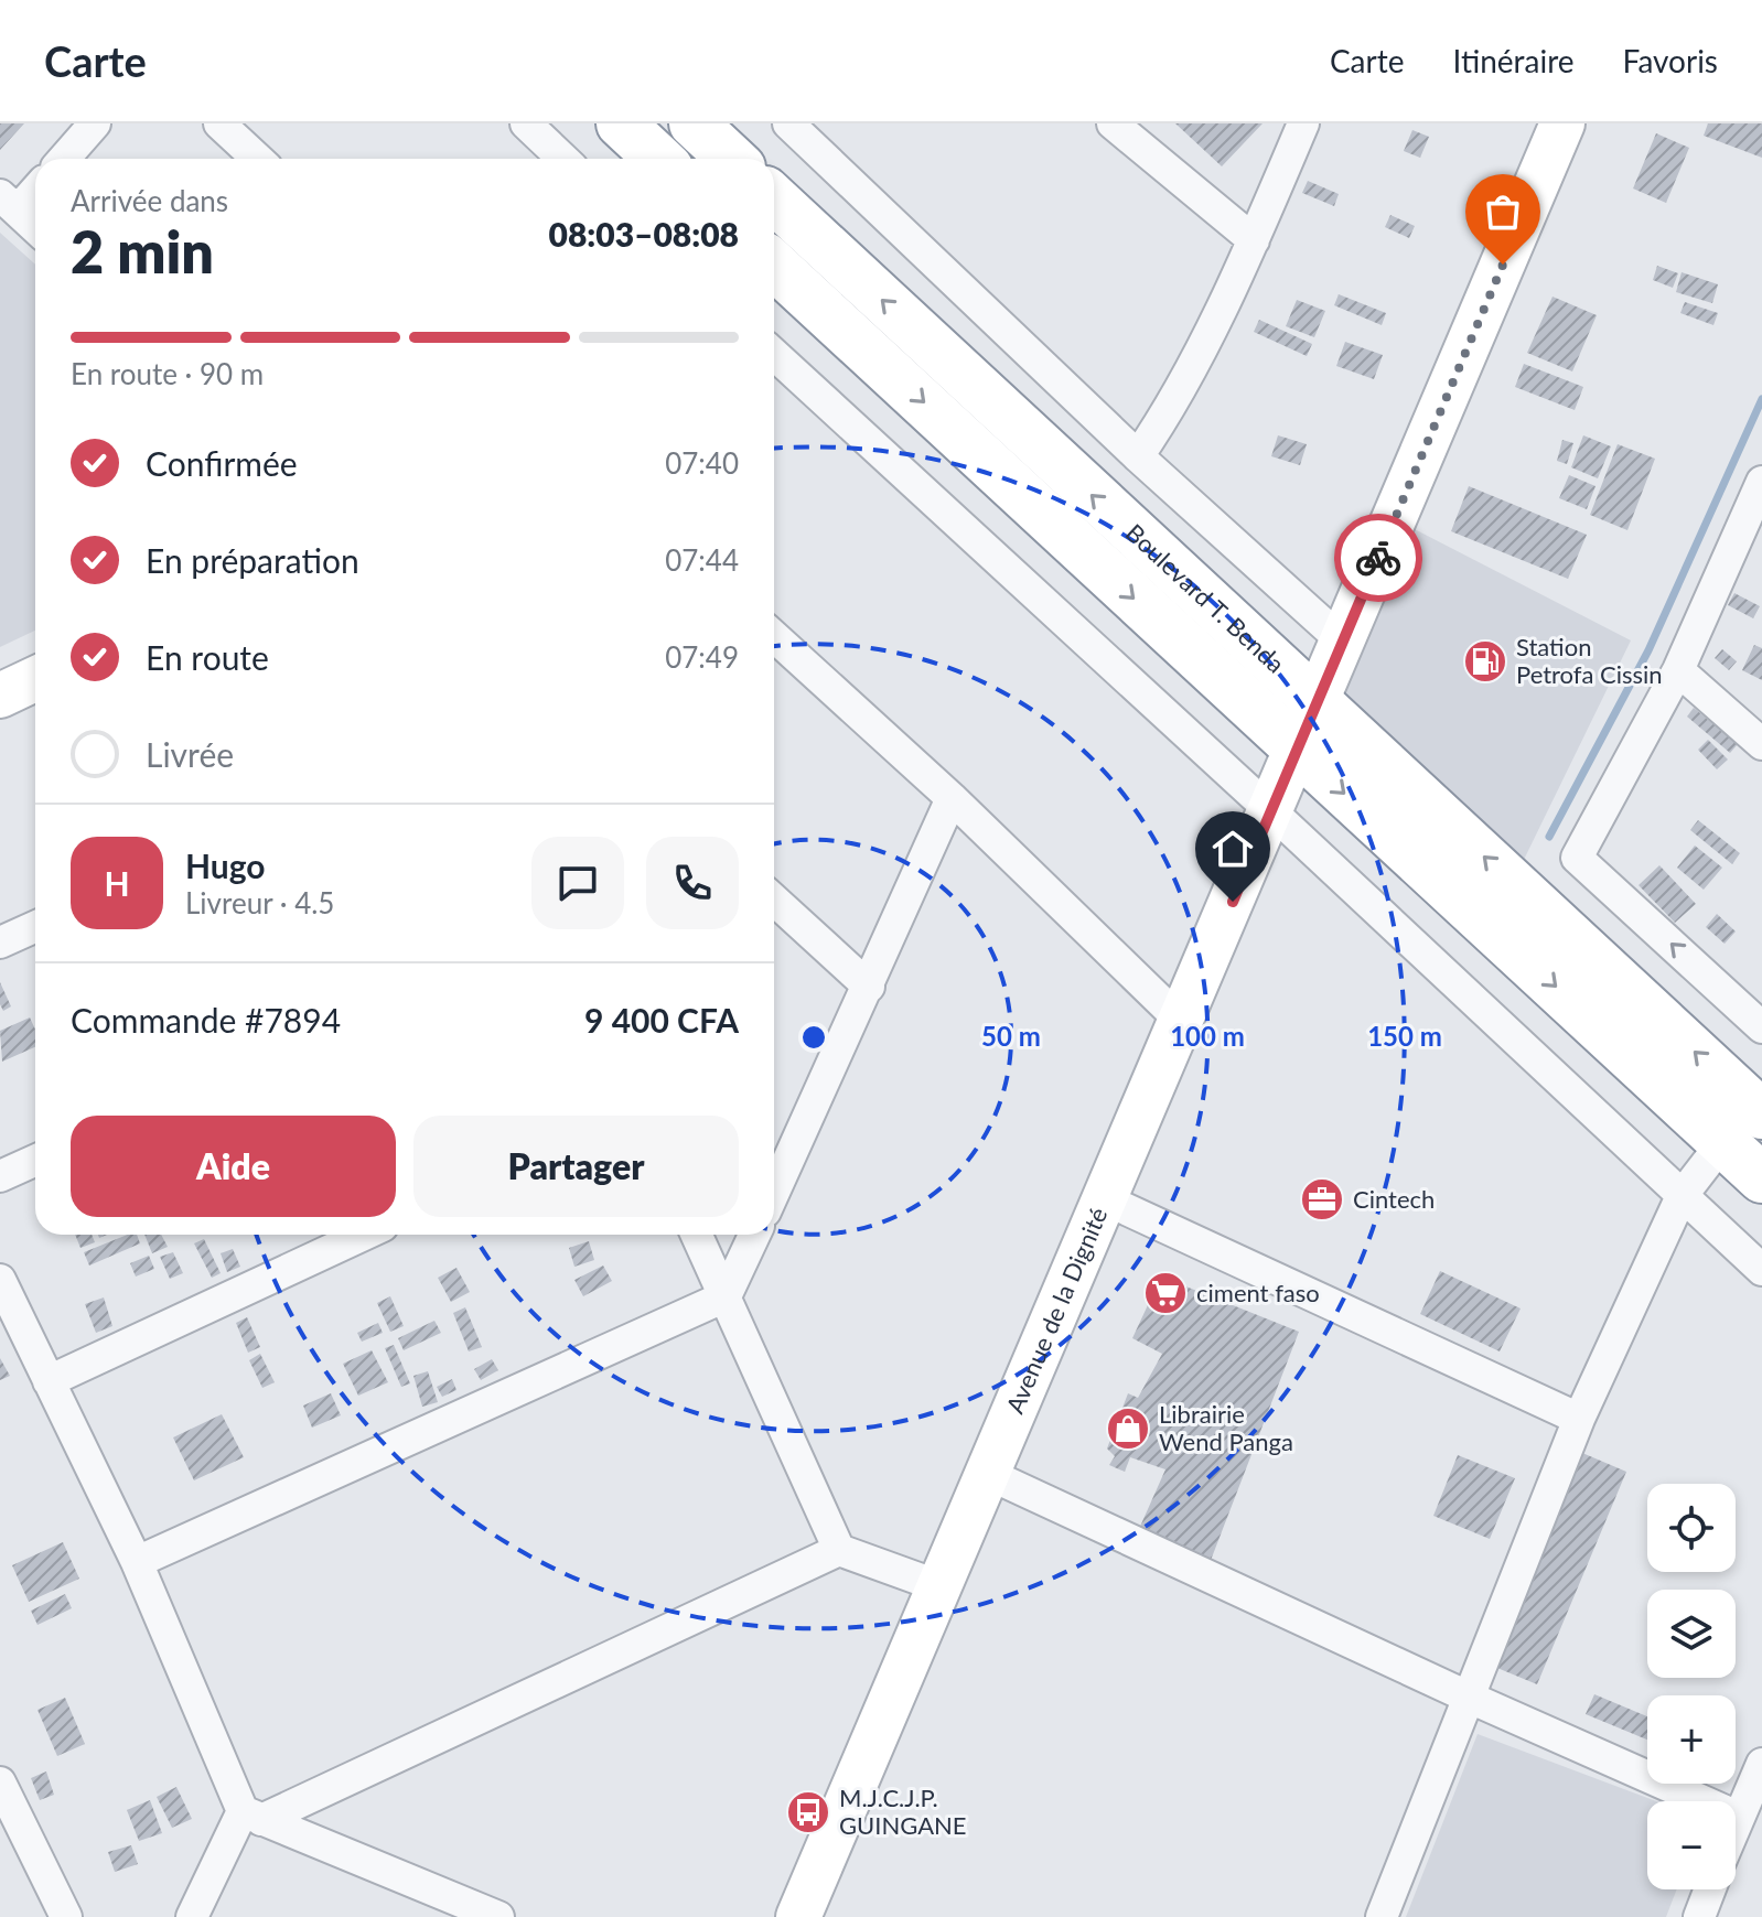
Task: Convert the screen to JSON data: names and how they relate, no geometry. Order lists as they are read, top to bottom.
{
  "streets": {
    "highway": ["Boulevard T. Benda"],
    "street": ["Avenue de la Dignité"]
  },
  "crossings": [
    ["Boulevard T. Benda", "Avenue de la Dignité"]
  ],
  "places": {
    "fuel station": ["Station Petrofa Cissin"],
    "office": ["Cintech"],
    "supermarket": ["ciment faso"],
    "shop": ["Librairie Wend Panga"],
    "bus stop": ["M.J.C.J.P. GUINGANE"]
  },
  "page": {
    "header": "Carte",
    "nav": ["Carte", "Itinéraire", "Favoris"],
    "heading": ["2 min", "Arrivée dans", "08:03–08:08"],
    "panel": [
      "Hugo",
      "Livreur · 4.5",
      "Commande #7894",
      "9 400 CFA"
    ],
    "bar": "En route · 90 m",
    "list": [
      ["Confirmée", "07:40"],
      ["En préparation", "07:44"],
      ["En route", "07:49"],
      "Livrée"
    ],
    "round": "H",
    "buttons": ["Aide", "Partager"],
    "map_buttons": ["+", "−"]
  },
  "rings": ["50 m", "100 m", "150 m"]
}
